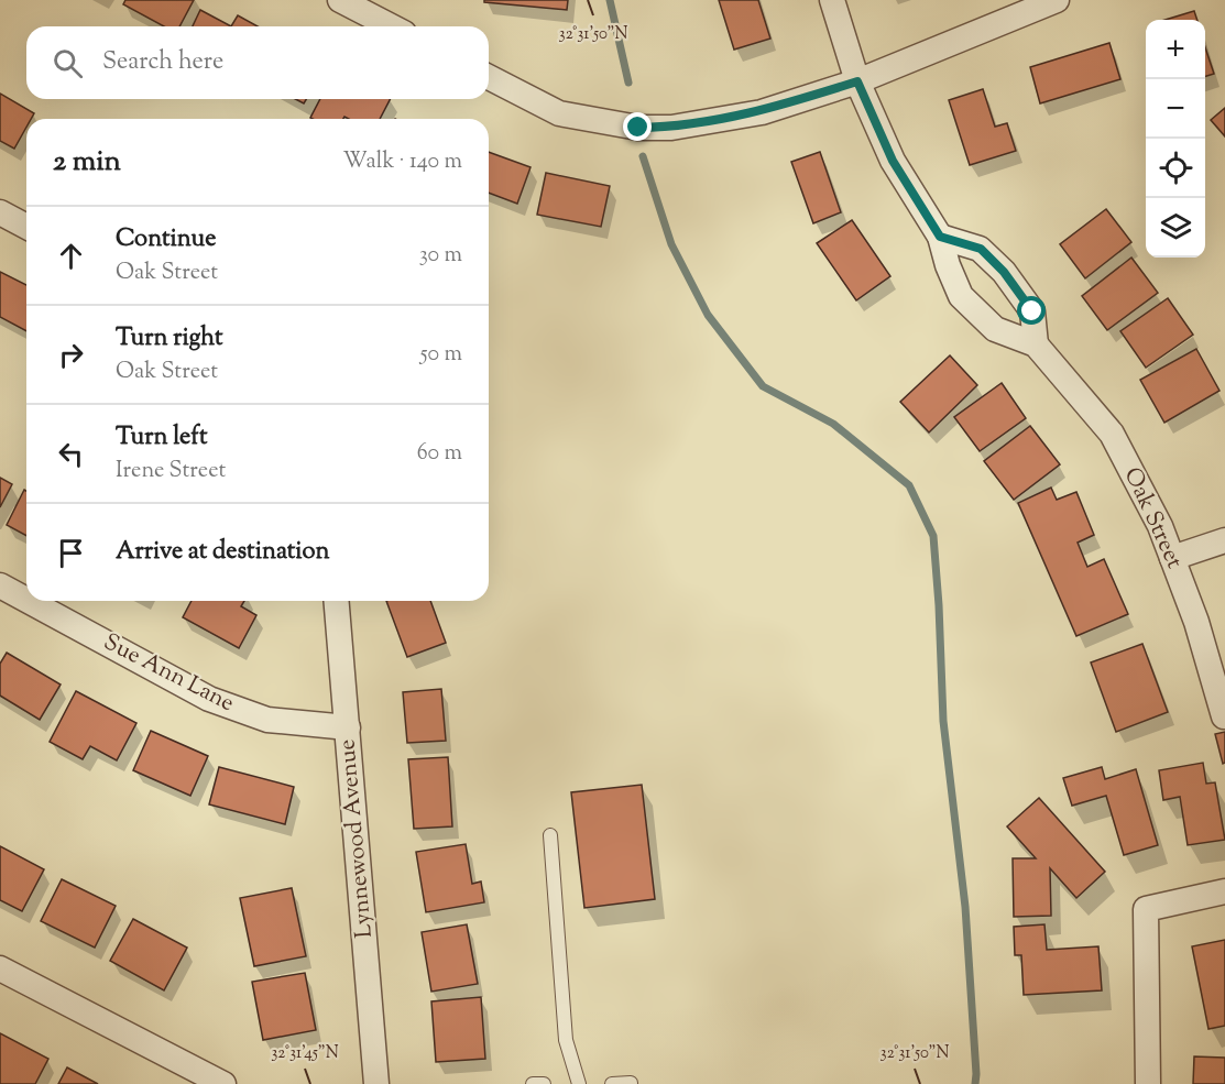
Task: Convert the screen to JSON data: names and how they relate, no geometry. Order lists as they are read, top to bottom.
{
  "streets": {
    "street": ["Oak Street", "Sue Ann Lane", "Lynnewood Avenue"]
  },
  "crossings": [
    ["Sue Ann Lane", "Lynnewood Avenue"]
  ],
  "page": {
    "map_buttons": ["+", "−"],
    "search": "Search here",
    "heading": ["2 min", "Walk · 140 m"],
    "list": [
      ["Continue", "Oak Street", "30 m"],
      ["Turn right", "Oak Street", "50 m"],
      ["Turn left", "Irene Street", "60 m"],
      "Arrive at destination"
    ]
  },
  "coordinates": ["32°31'50\"N", "32°31'45\"N"]
}
